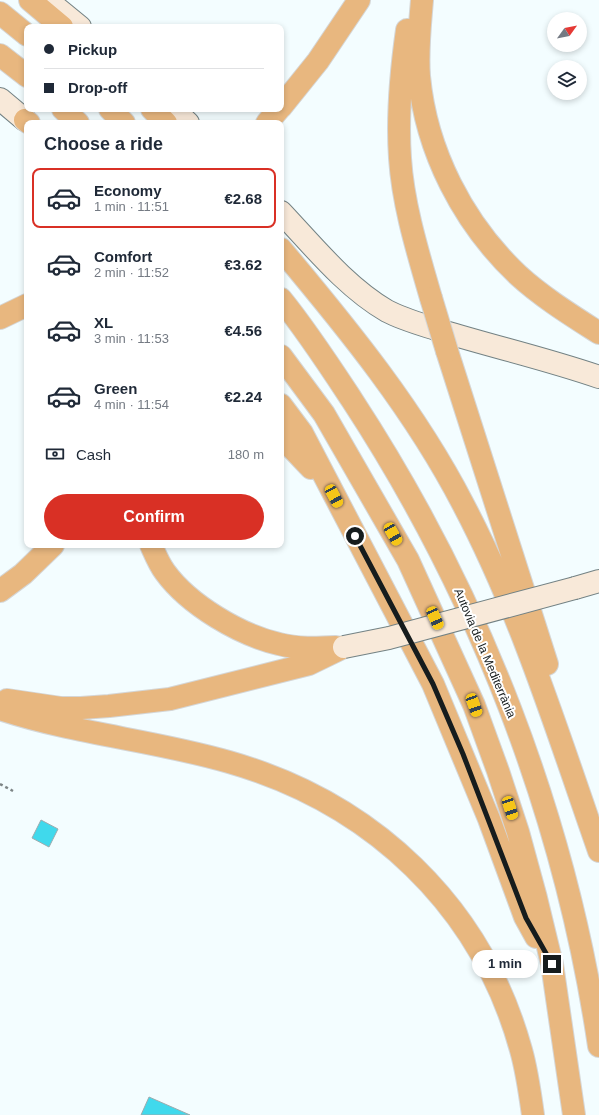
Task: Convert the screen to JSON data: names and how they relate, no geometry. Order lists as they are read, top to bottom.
{
  "streets": {
    "highway": ["Autovia de la Mediterrània"]
  },
  "north": "top right",
  "page": {
    "banner": ["Pickup", "Drop-off"],
    "heading": "Choose a ride",
    "list": [
      {
        "name": "Economy",
        "note": "1 min · 11:51",
        "value": "€2.68"
      },
      {
        "name": "Comfort",
        "note": "2 min · 11:52",
        "value": "€3.62"
      },
      {
        "name": "XL",
        "note": "3 min · 11:53",
        "value": "€4.56"
      },
      {
        "name": "Green",
        "note": "4 min · 11:54",
        "value": "€2.24"
      }
    ],
    "pay": ["Cash", "180 m"],
    "buttons": "Confirm",
    "bubble": "1 min"
  }
}
